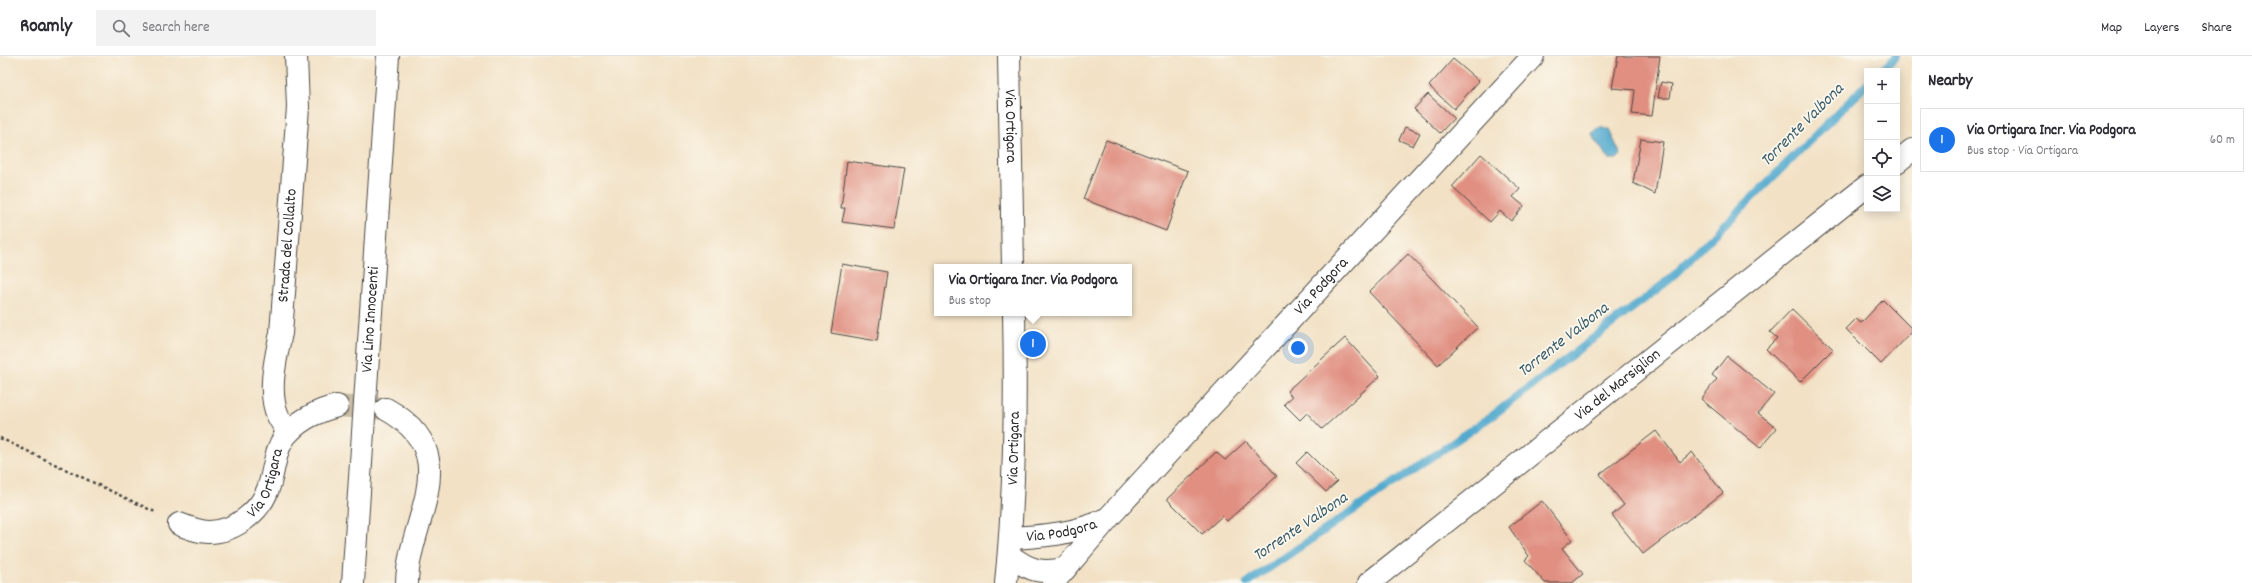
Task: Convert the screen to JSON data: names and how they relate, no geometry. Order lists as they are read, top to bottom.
{
  "streets": {
    "main road": [
      "Via Ortigara",
      "Strada del Collalto",
      "Via Podgora",
      "Via Lino Innocenti",
      "Via del Marsiglion"
    ]
  },
  "crossings": [
    ["Via Ortigara", "Strada del Collalto"],
    ["Via Ortigara", "Via Podgora"]
  ],
  "water": ["Torrente Valbona"],
  "page": {
    "header": "Roamly",
    "search": "Search here",
    "nav": ["Map", "Layers", "Share"],
    "heading": "Nearby",
    "map_buttons": ["+", "−"],
    "list": [
      {
        "mark": "1",
        "name": "Via Ortigara Incr. Via Podgora",
        "note": "Bus stop · Via Ortigara",
        "value": "60 m"
      }
    ],
    "popup": ["Via Ortigara Incr. Via Podgora", "Bus stop"],
    "pins": "1"
  }
}
